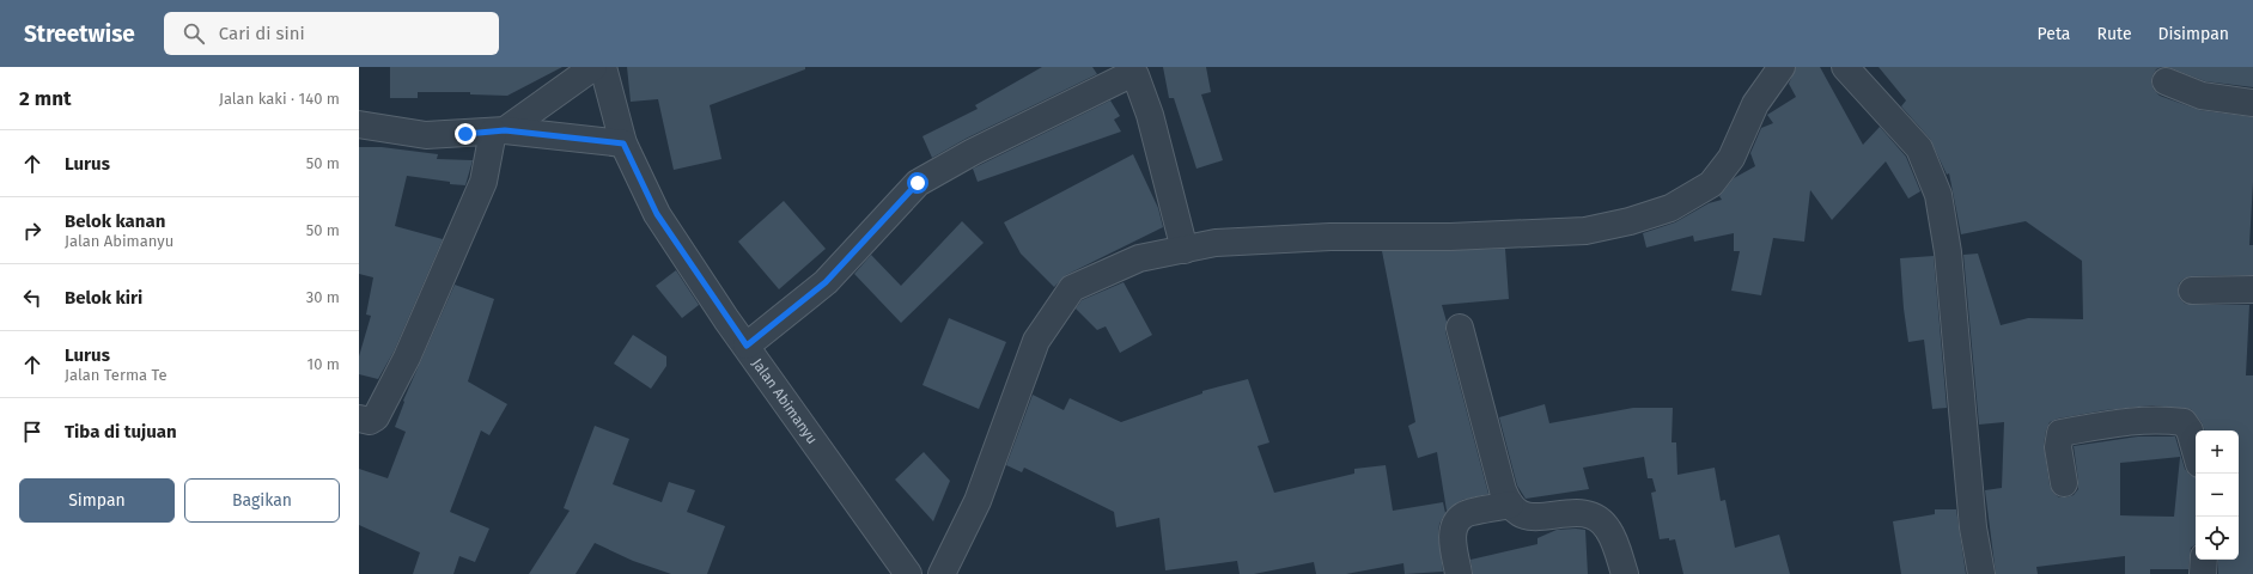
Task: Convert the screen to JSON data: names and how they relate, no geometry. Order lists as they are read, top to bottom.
{
  "streets": {
    "street": ["Jalan Abimanyu"]
  },
  "page": {
    "header": "Streetwise",
    "search": "Cari di sini",
    "nav": ["Peta", "Rute", "Disimpan"],
    "heading": ["2 mnt", "Jalan kaki · 140 m"],
    "list": [
      ["Lurus", "50 m"],
      ["Belok kanan", "Jalan Abimanyu", "50 m"],
      ["Belok kiri", "30 m"],
      ["Lurus", "Jalan Terma Te", "10 m"],
      "Tiba di tujuan"
    ],
    "map_buttons": ["+", "−"],
    "buttons": ["Simpan", "Bagikan"]
  }
}
